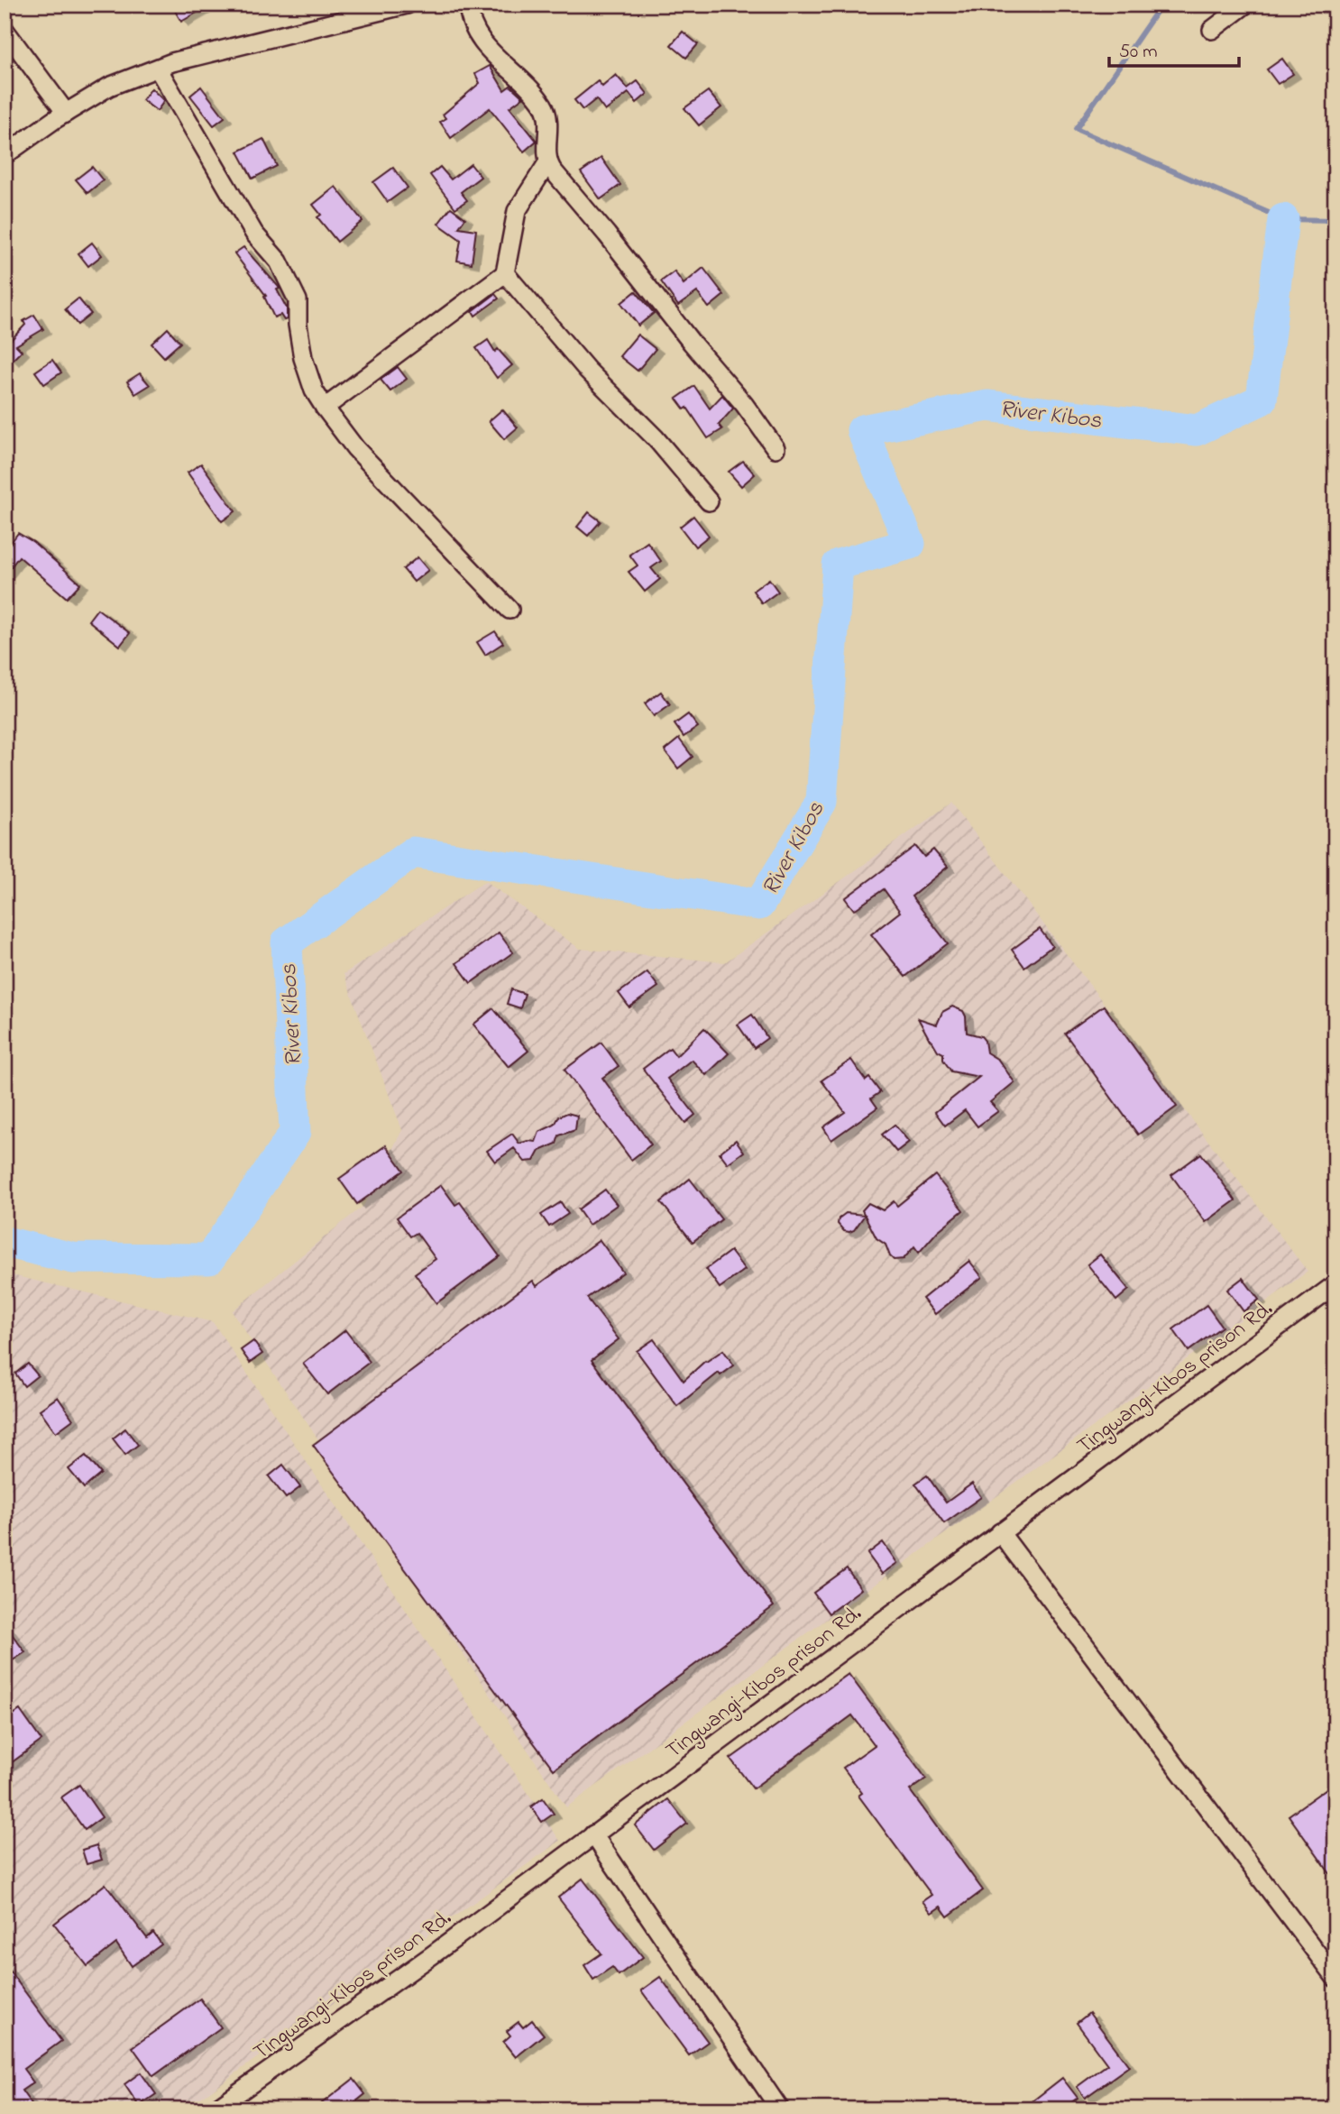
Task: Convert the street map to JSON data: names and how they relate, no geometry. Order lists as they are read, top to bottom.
{
  "streets": {
    "street": ["Tingwangi-Kibos prison Rd."]
  },
  "water": ["River Kibos"],
  "scale_bar": "50 m"
}
